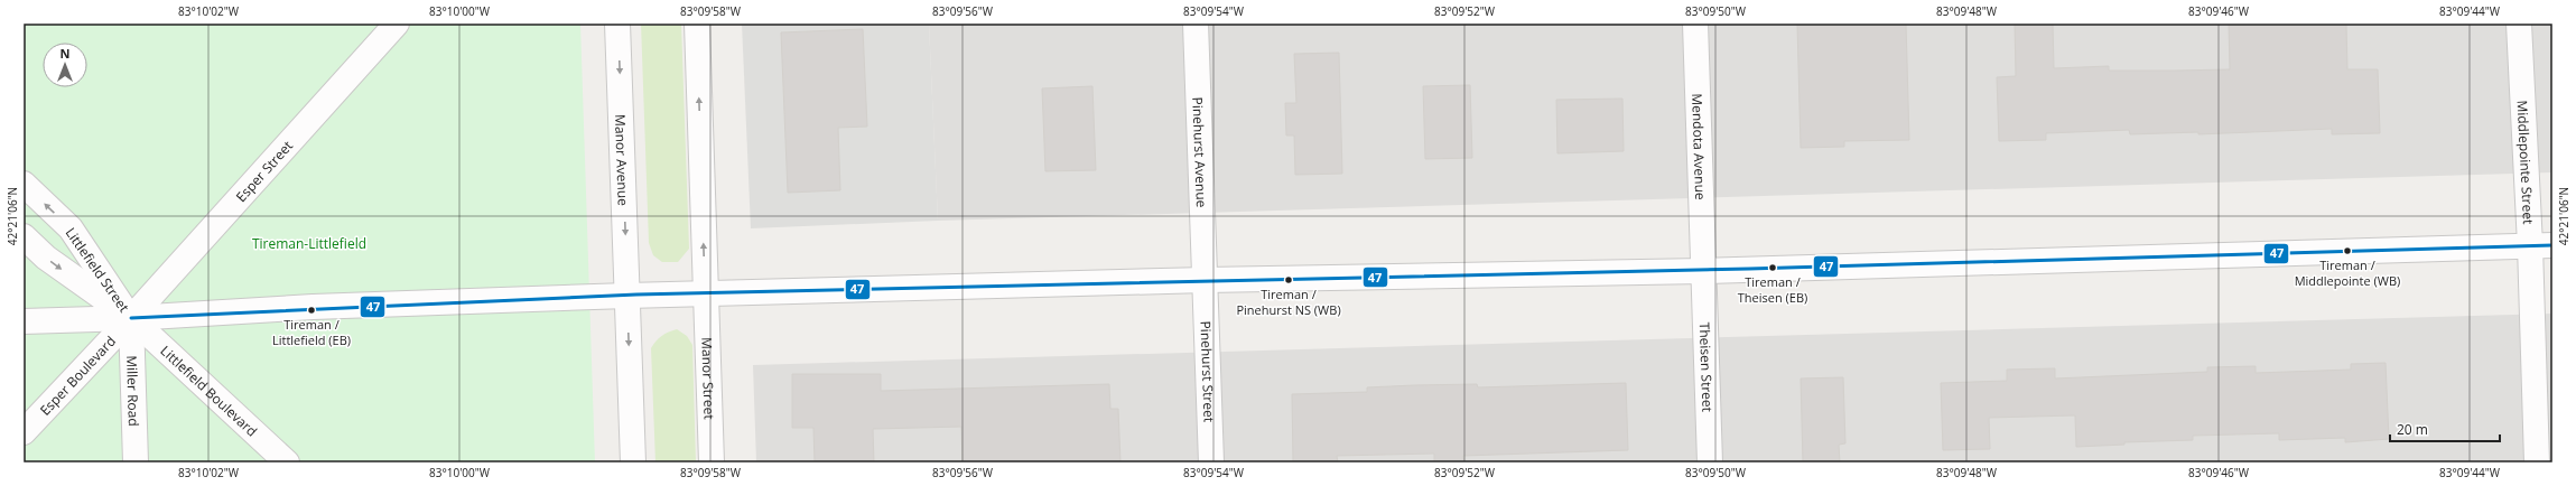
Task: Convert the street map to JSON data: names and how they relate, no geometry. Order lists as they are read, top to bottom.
{
  "streets": {
    "street": [
      "Mendota Avenue",
      "Pinehurst Avenue",
      "Manor Avenue",
      "Middlepointe Street",
      "Esper Street",
      "Littlefield Street",
      "Theisen Street",
      "Pinehurst Street",
      "Esper Boulevard",
      "Manor Street",
      "Miller Road",
      "Littlefield Boulevard"
    ]
  },
  "crossings": [
    ["Mendota Avenue", "Theisen Street"],
    ["Pinehurst Avenue", "Pinehurst Street"],
    ["Esper Street", "Littlefield Street"],
    ["Esper Street", "Esper Boulevard"],
    ["Esper Street", "Miller Road"],
    ["Esper Street", "Littlefield Boulevard"],
    ["Littlefield Street", "Esper Boulevard"],
    ["Littlefield Street", "Miller Road"],
    ["Littlefield Street", "Littlefield Boulevard"],
    ["Esper Boulevard", "Miller Road"],
    ["Esper Boulevard", "Littlefield Boulevard"],
    ["Miller Road", "Littlefield Boulevard"]
  ],
  "parks": ["Tireman-Littlefield"],
  "places": [
    "Tireman / Middlepointe (WB)",
    "Tireman / Theisen (EB)",
    "Tireman / Pinehurst NS (WB)",
    "Tireman / Littlefield (EB)"
  ],
  "lines": ["transit line 47"],
  "scale_bar": "20 m",
  "north": "top",
  "coordinates": [
    "83°10'02\"W",
    "83°10'00\"W",
    "83°09'58\"W",
    "83°09'56\"W",
    "83°09'54\"W",
    "83°09'52\"W",
    "83°09'50\"W",
    "83°09'48\"W",
    "83°09'46\"W",
    "83°09'44\"W",
    "42°21'06\"N"
  ]
}
